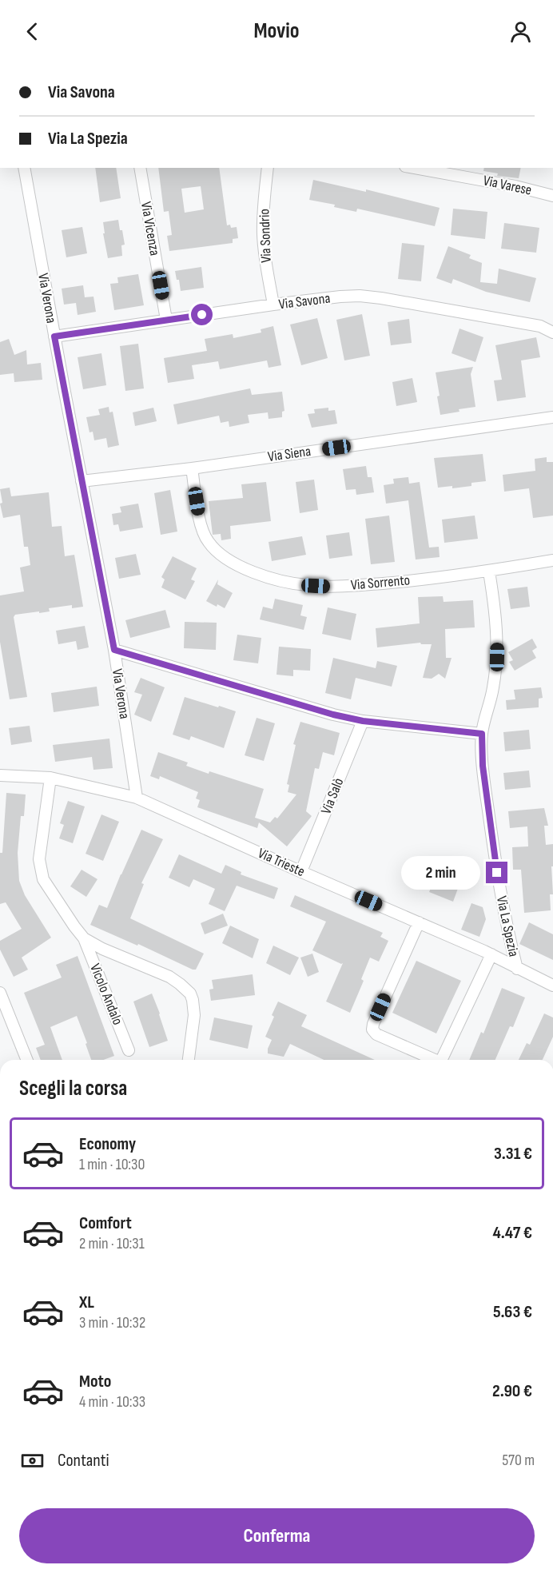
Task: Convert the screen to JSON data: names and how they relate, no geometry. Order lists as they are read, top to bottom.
{
  "streets": {
    "street": [
      "Via Varese",
      "Via Vicenza",
      "Via Sondrio",
      "Via Verona",
      "Via Savona",
      "Via Siena",
      "Via Sorrento",
      "Via Salò",
      "Via Trieste",
      "Via La Spezia",
      "Vicolo Andalo"
    ]
  },
  "crossings": [
    ["Via Vicenza", "Via Savona"],
    ["Via Sondrio", "Via Savona"],
    ["Via Verona", "Via Savona"],
    ["Via Verona", "Via Siena"],
    ["Via Verona", "Via Trieste"],
    ["Via Siena", "Via Sorrento"],
    ["Via Sorrento", "Via La Spezia"],
    ["Via Salò", "Via Trieste"],
    ["Via Trieste", "Via La Spezia"]
  ],
  "page": {
    "header": "Movio",
    "banner": ["Via Savona", "Via La Spezia"],
    "bubble": "2 min",
    "heading": "Scegli la corsa",
    "list": [
      {
        "name": "Economy",
        "note": "1 min · 10:30",
        "value": "3.31 €"
      },
      {
        "name": "Comfort",
        "note": "2 min · 10:31",
        "value": "4.47 €"
      },
      {
        "name": "XL",
        "note": "3 min · 10:32",
        "value": "5.63 €"
      },
      {
        "name": "Moto",
        "note": "4 min · 10:33",
        "value": "2.90 €"
      }
    ],
    "pay": ["Contanti", "570 m"],
    "buttons": "Conferma"
  }
}
